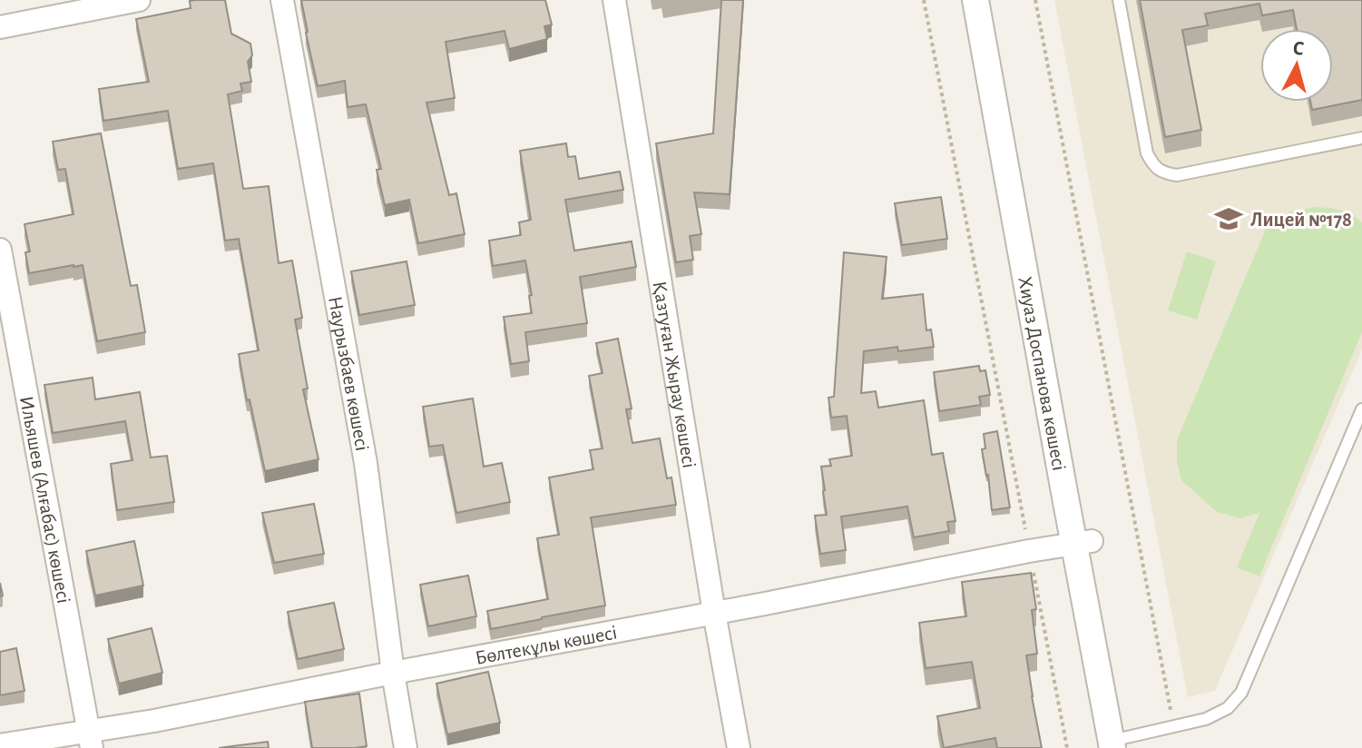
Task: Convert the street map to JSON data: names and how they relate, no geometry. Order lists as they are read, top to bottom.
{
  "streets": {
    "street": [
      "Наурызбаев көшесі",
      "Қазтуған Жырау көшесі",
      "Хиуаз Доспанова көшесі",
      "Ильяшев (Алғабас) көшесі",
      "Бөлтекұлы көшесі"
    ]
  },
  "crossings": [
    ["Наурызбаев көшесі", "Бөлтекұлы көшесі"],
    ["Қазтуған Жырау көшесі", "Бөлтекұлы көшесі"],
    ["Хиуаз Доспанова көшесі", "Бөлтекұлы көшесі"],
    ["Ильяшев (Алғабас) көшесі", "Бөлтекұлы көшесі"]
  ],
  "places": {
    "school or university": ["Лицей №178"]
  },
  "north": "top"
}
